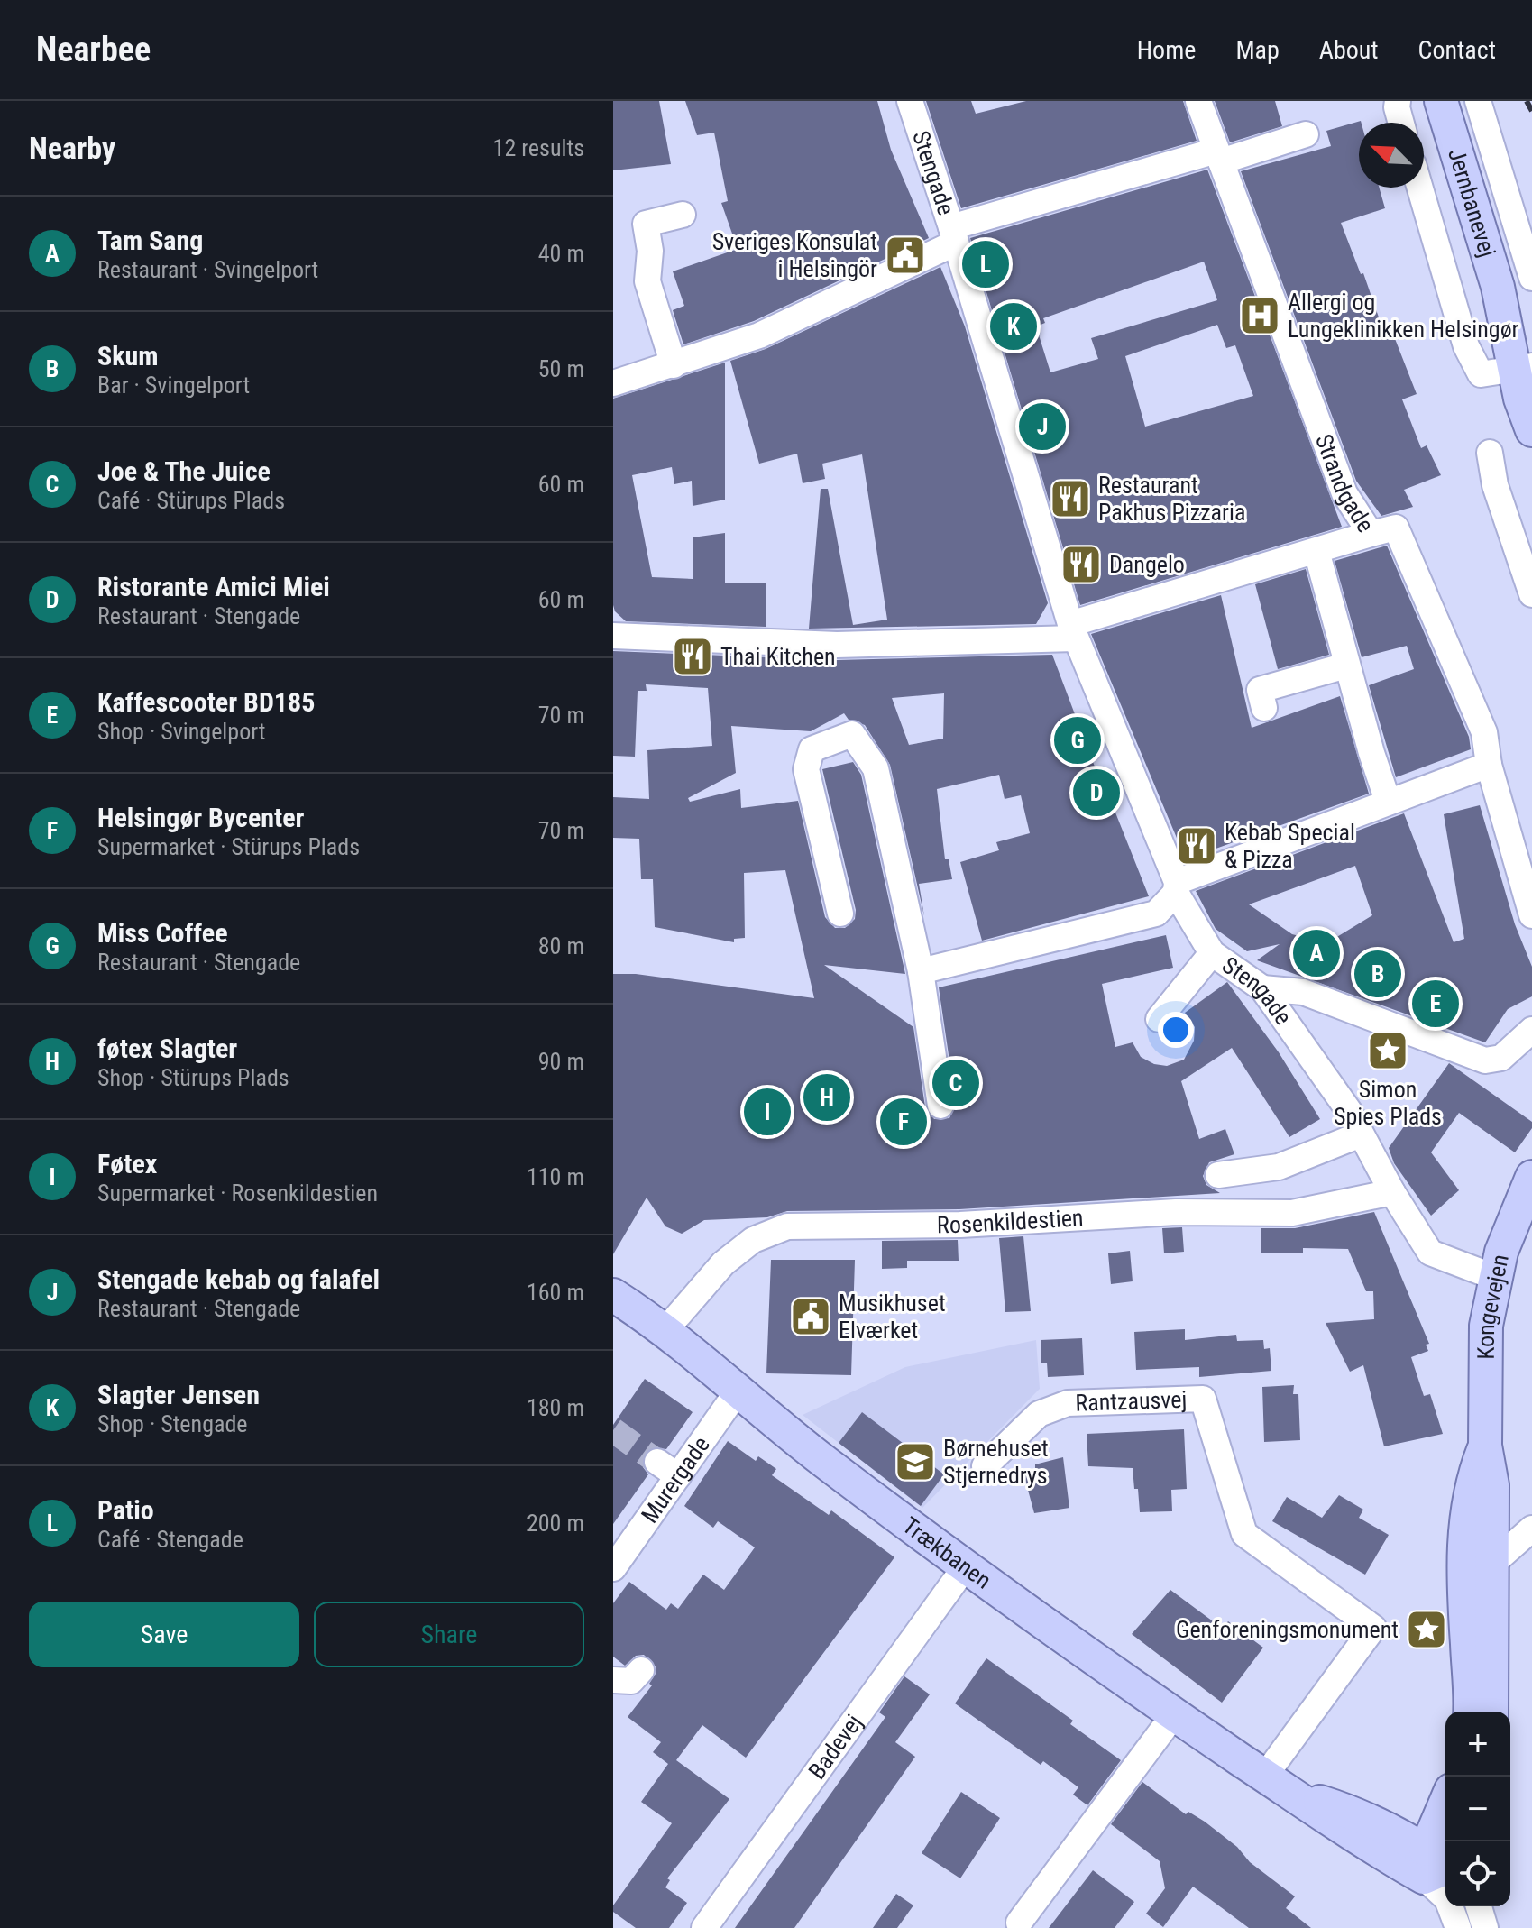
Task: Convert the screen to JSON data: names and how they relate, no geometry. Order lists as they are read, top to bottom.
{
  "streets": {
    "main road": ["Jernbanevej", "Kongevejen", "Trækbanen"],
    "street": [
      "Stengade",
      "Strandgade",
      "Rosenkildestien",
      "Rantzausvej",
      "Murergade",
      "Badevej"
    ]
  },
  "crossings": [
    ["Stengade", "Rosenkildestien"],
    ["Stengade", "Kongevejen"],
    ["Rosenkildestien", "Trækbanen"],
    ["Rantzausvej", "Trækbanen"],
    ["Murergade", "Trækbanen"],
    ["Trækbanen", "Badevej"]
  ],
  "places": {
    "public building": ["Sveriges Konsulat i Helsingör", "Musikhuset Elværket"],
    "hospital": ["Allergi og Lungeklinikken Helsingør"],
    "restaurant": [
      "Restaurant Pakhus Pizzaria",
      "Dangelo",
      "Thai Kitchen",
      "Kebab Special & Pizza"
    ],
    "place": ["Simon Spies Plads", "Genforeningsmonument"],
    "school or university": ["Børnehuset Stjernedrys"]
  },
  "north": "top left",
  "page": {
    "header": "Nearbee",
    "nav": [
      "Home",
      "Map",
      "About",
      "Contact"
    ],
    "heading": ["Nearby", "12 results"],
    "list": [
      {
        "mark": "A",
        "name": "Tam Sang",
        "note": "Restaurant · Svingelport",
        "value": "40 m"
      },
      {
        "mark": "B",
        "name": "Skum",
        "note": "Bar · Svingelport",
        "value": "50 m"
      },
      {
        "mark": "C",
        "name": "Joe & The Juice",
        "note": "Café · Stürups Plads",
        "value": "60 m"
      },
      {
        "mark": "D",
        "name": "Ristorante Amici Miei",
        "note": "Restaurant · Stengade",
        "value": "60 m"
      },
      {
        "mark": "E",
        "name": "Kaffescooter BD185",
        "note": "Shop · Svingelport",
        "value": "70 m"
      },
      {
        "mark": "F",
        "name": "Helsingør Bycenter",
        "note": "Supermarket · Stürups Plads",
        "value": "70 m"
      },
      {
        "mark": "G",
        "name": "Miss Coffee",
        "note": "Restaurant · Stengade",
        "value": "80 m"
      },
      {
        "mark": "H",
        "name": "føtex Slagter",
        "note": "Shop · Stürups Plads",
        "value": "90 m"
      },
      {
        "mark": "I",
        "name": "Føtex",
        "note": "Supermarket · Rosenkildestien",
        "value": "110 m"
      },
      {
        "mark": "J",
        "name": "Stengade kebab og falafel",
        "note": "Restaurant · Stengade",
        "value": "160 m"
      },
      {
        "mark": "K",
        "name": "Slagter Jensen",
        "note": "Shop · Stengade",
        "value": "180 m"
      },
      {
        "mark": "L",
        "name": "Patio",
        "note": "Café · Stengade",
        "value": "200 m"
      }
    ],
    "pins": [
      "L",
      "K",
      "J",
      "G",
      "D",
      "A",
      "B",
      "E",
      "C",
      "H",
      "I",
      "F"
    ],
    "buttons": ["Save", "Share"],
    "map_buttons": ["+", "−"]
  }
}
